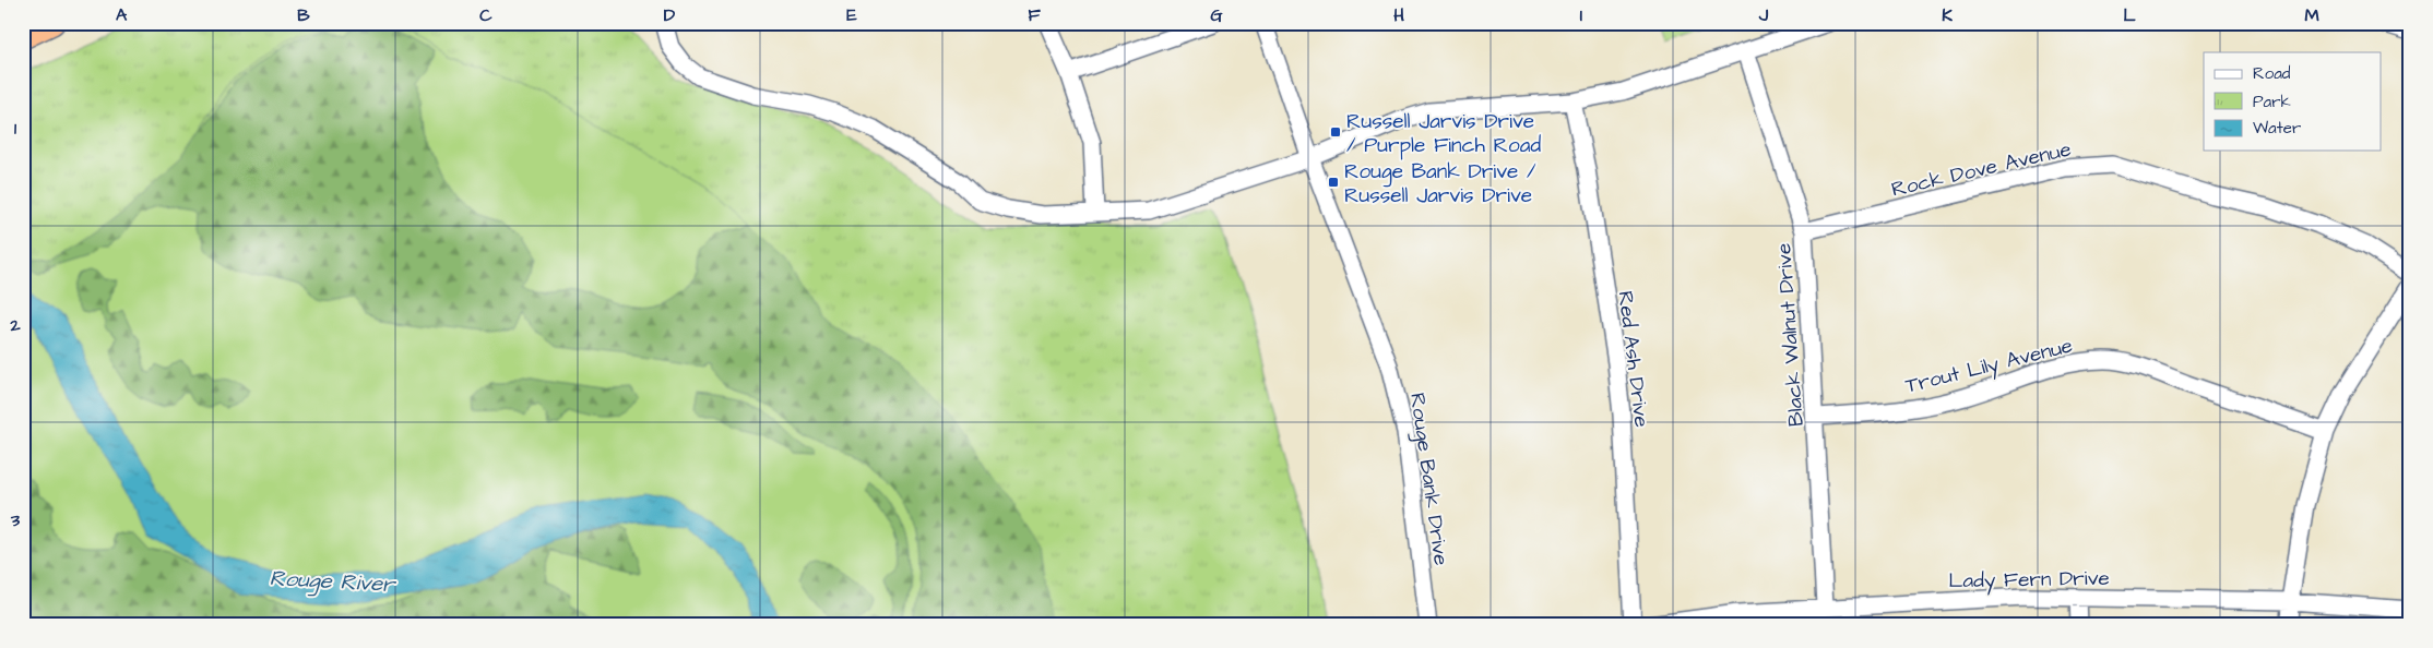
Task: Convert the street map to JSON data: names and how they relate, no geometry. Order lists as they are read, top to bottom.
{
  "streets": {
    "street": [
      "Rock Dove Avenue",
      "Black Walnut Drive",
      "Red Ash Drive",
      "Trout Lily Avenue",
      "Rouge Bank Drive",
      "Lady Fern Drive"
    ]
  },
  "crossings": [
    ["Rock Dove Avenue", "Black Walnut Drive"],
    ["Black Walnut Drive", "Trout Lily Avenue"],
    ["Black Walnut Drive", "Lady Fern Drive"]
  ],
  "water": ["Rouge River"],
  "places": {
    "transit": ["Russell Jarvis Drive / Purple Finch Road", "Rouge Bank Drive / Russell Jarvis Drive"]
  },
  "legend": ["Road", "Park", "Water"],
  "grid": {
    "columns": [
      "A",
      "B",
      "C",
      "D",
      "E",
      "F",
      "G",
      "H",
      "I",
      "J",
      "K",
      "L",
      "M"
    ],
    "rows": ["1", "2", "3"]
  }
}
